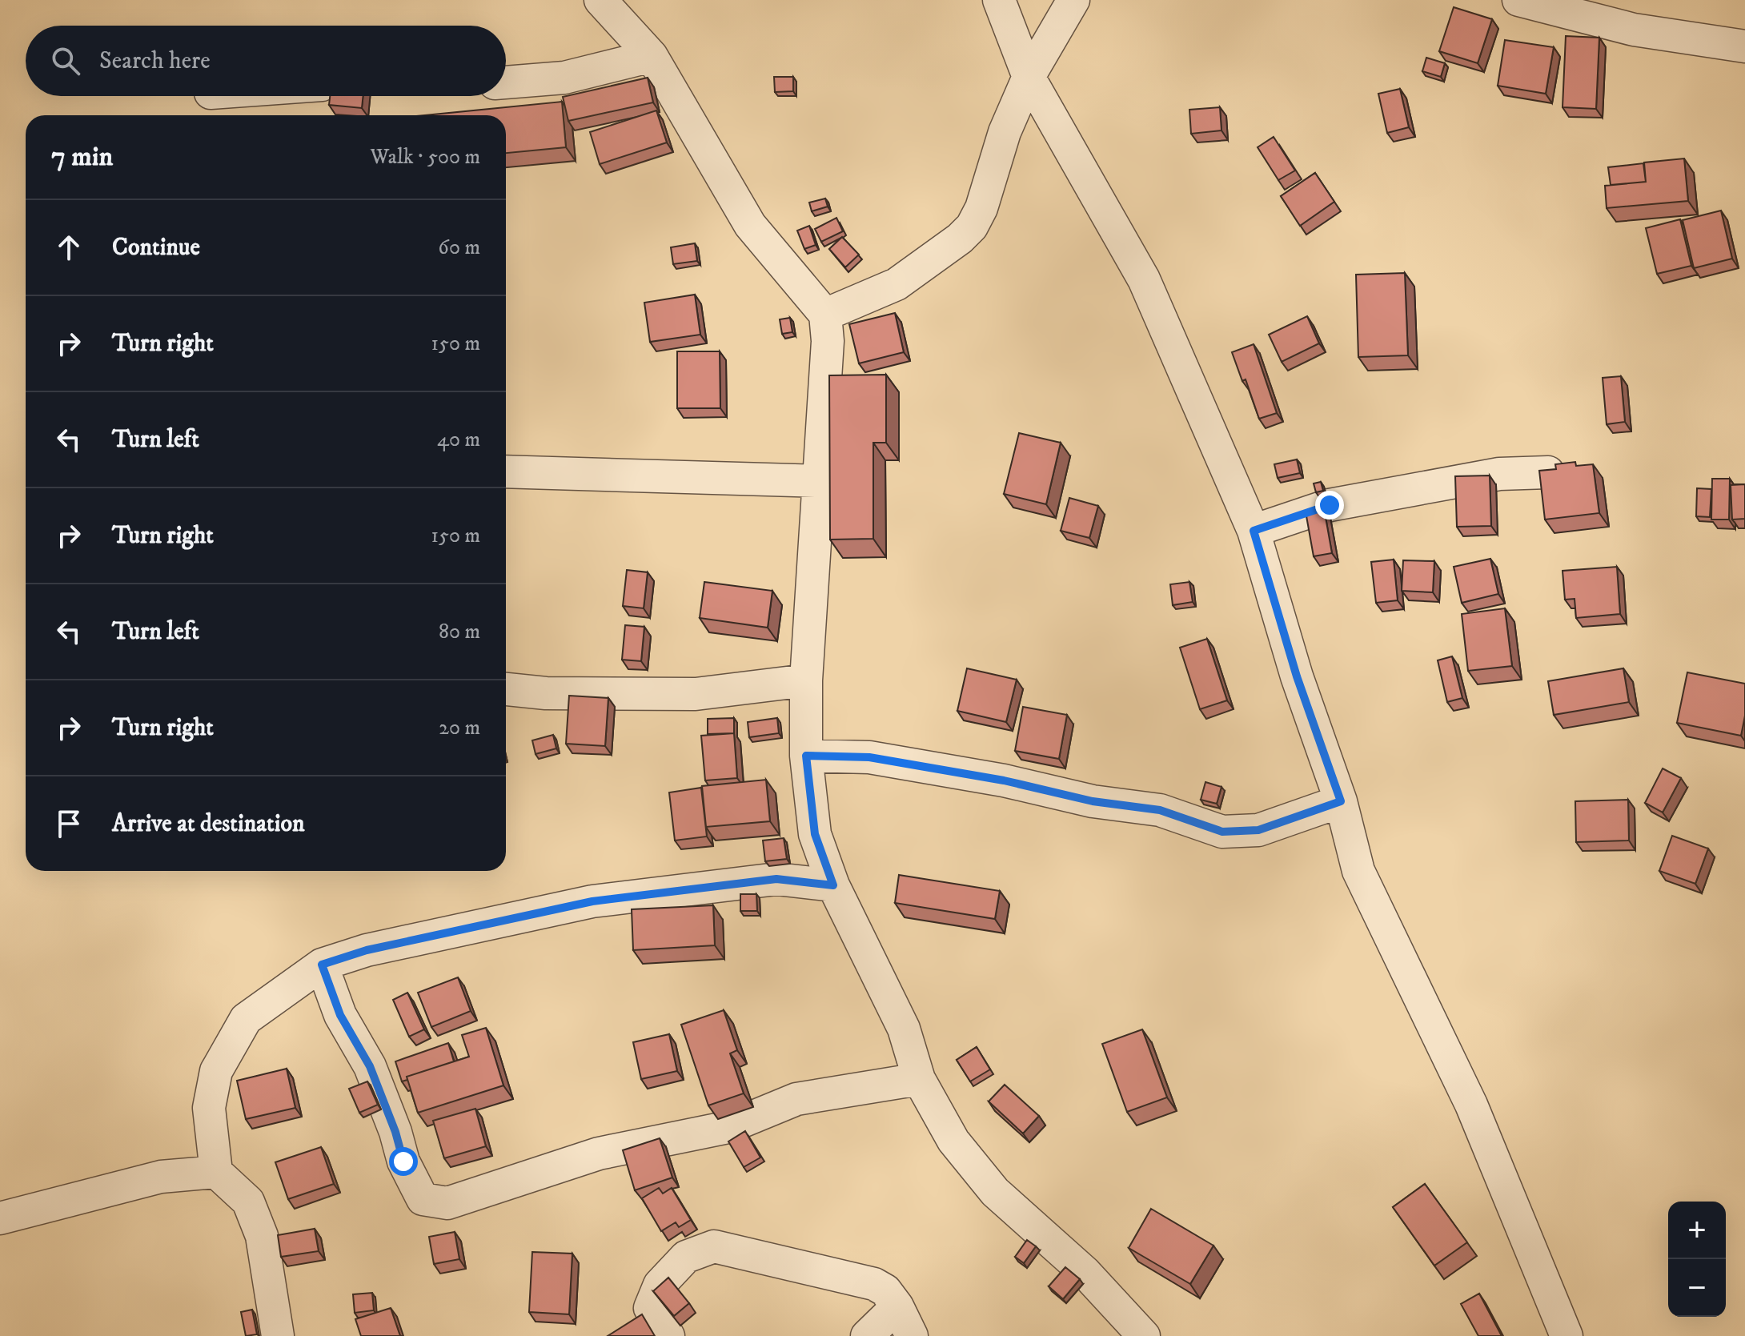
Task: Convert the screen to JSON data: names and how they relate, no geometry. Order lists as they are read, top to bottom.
{
  "page": {
    "search": "Search here",
    "heading": ["7 min", "Walk · 500 m"],
    "list": [
      ["Continue", "60 m"],
      ["Turn right", "150 m"],
      ["Turn left", "40 m"],
      ["Turn right", "150 m"],
      ["Turn left", "80 m"],
      ["Turn right", "20 m"],
      "Arrive at destination"
    ],
    "map_buttons": ["+", "−"]
  }
}
